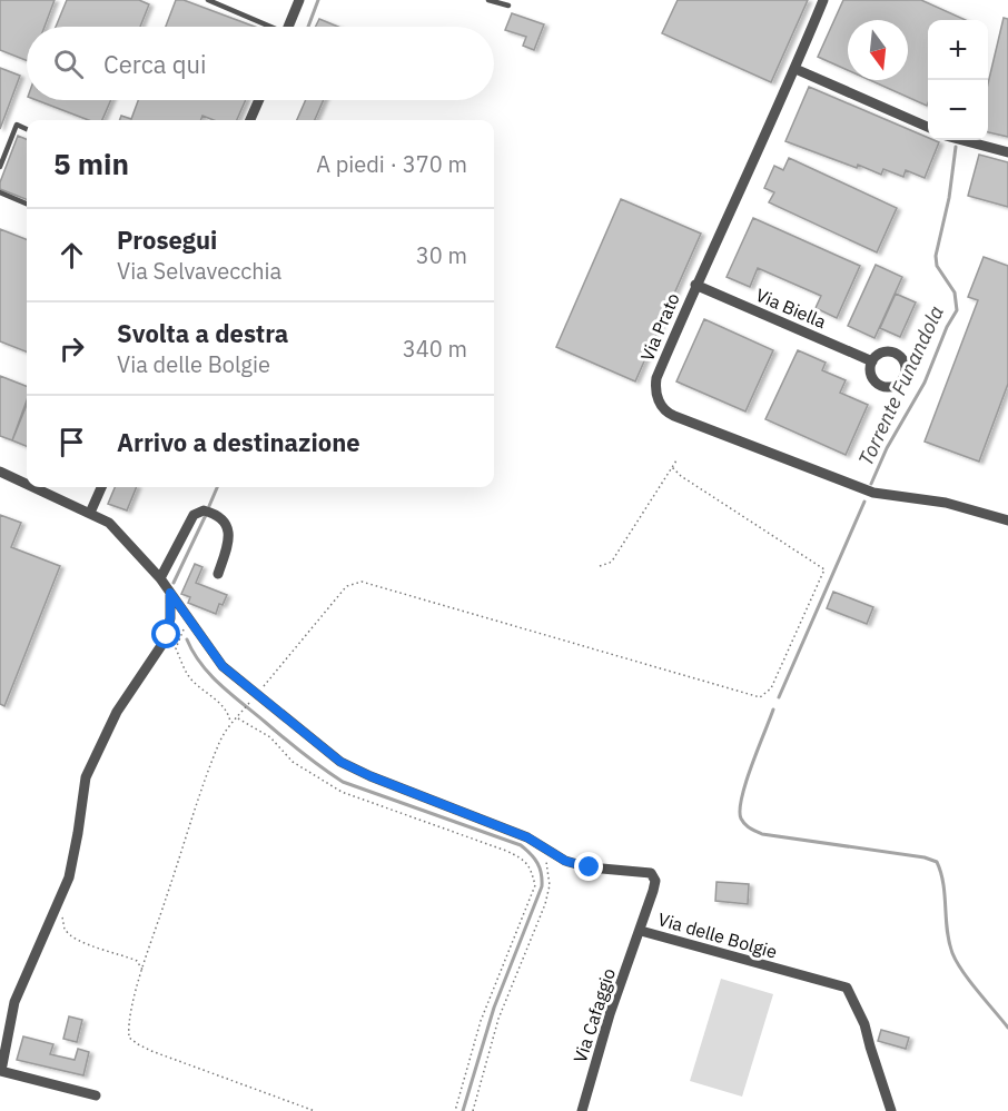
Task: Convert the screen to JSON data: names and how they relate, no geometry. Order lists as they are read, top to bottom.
{
  "streets": {
    "street": [
      "Via Biella",
      "Via Prato",
      "Via delle Bolgie",
      "Via Cafaggio"
    ]
  },
  "crossings": [
    ["Via Biella", "Via Prato"],
    ["Via delle Bolgie", "Via Cafaggio"]
  ],
  "water": ["Torrente Funandola"],
  "north": "bottom",
  "page": {
    "map_buttons": ["+", "−"],
    "search": "Cerca qui",
    "heading": ["5 min", "A piedi · 370 m"],
    "list": [
      ["Prosegui", "Via Selvavecchia", "30 m"],
      ["Svolta a destra", "Via delle Bolgie", "340 m"],
      "Arrivo a destinazione"
    ]
  }
}
